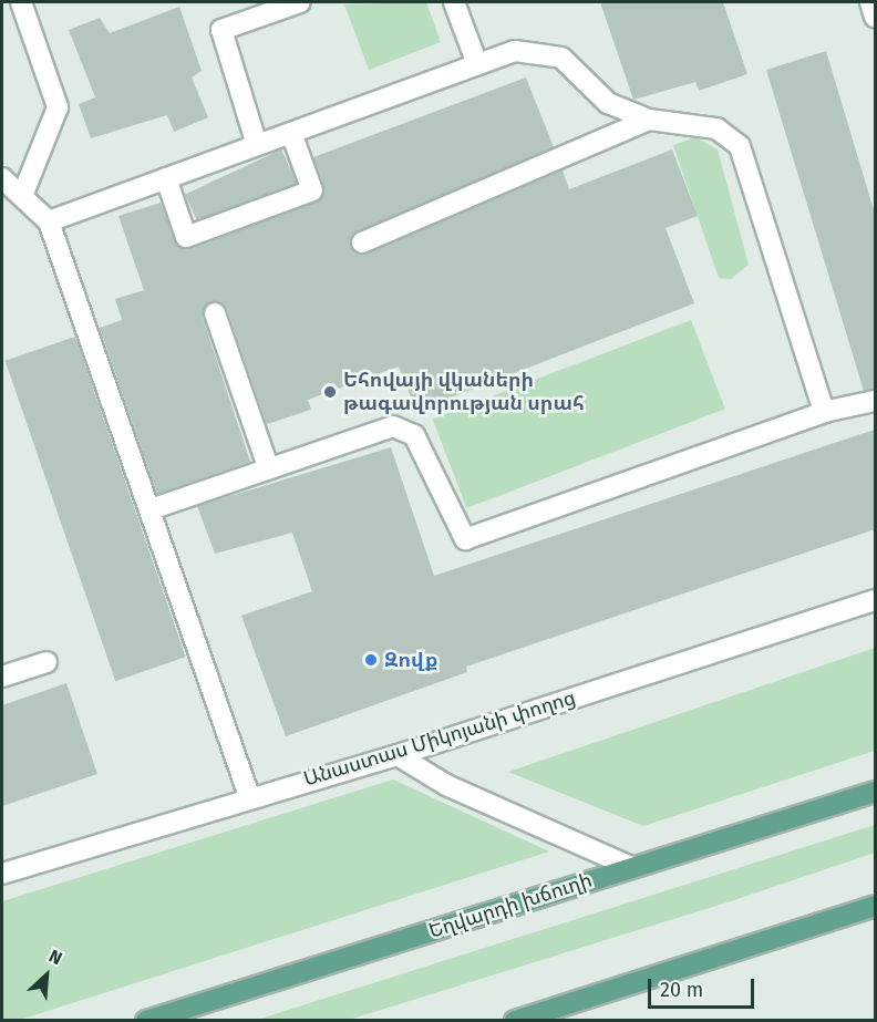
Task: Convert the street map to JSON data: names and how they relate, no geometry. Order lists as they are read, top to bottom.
{
  "streets": {
    "main road": ["Եղվարդի խճուղի"],
    "street": ["Անաստաս Միկոյանի փողոց"]
  },
  "places": ["Եհովայի վկաների թագավորության սրահ", "Զովք"],
  "scale_bar": "20 m",
  "north": "top right"
}
